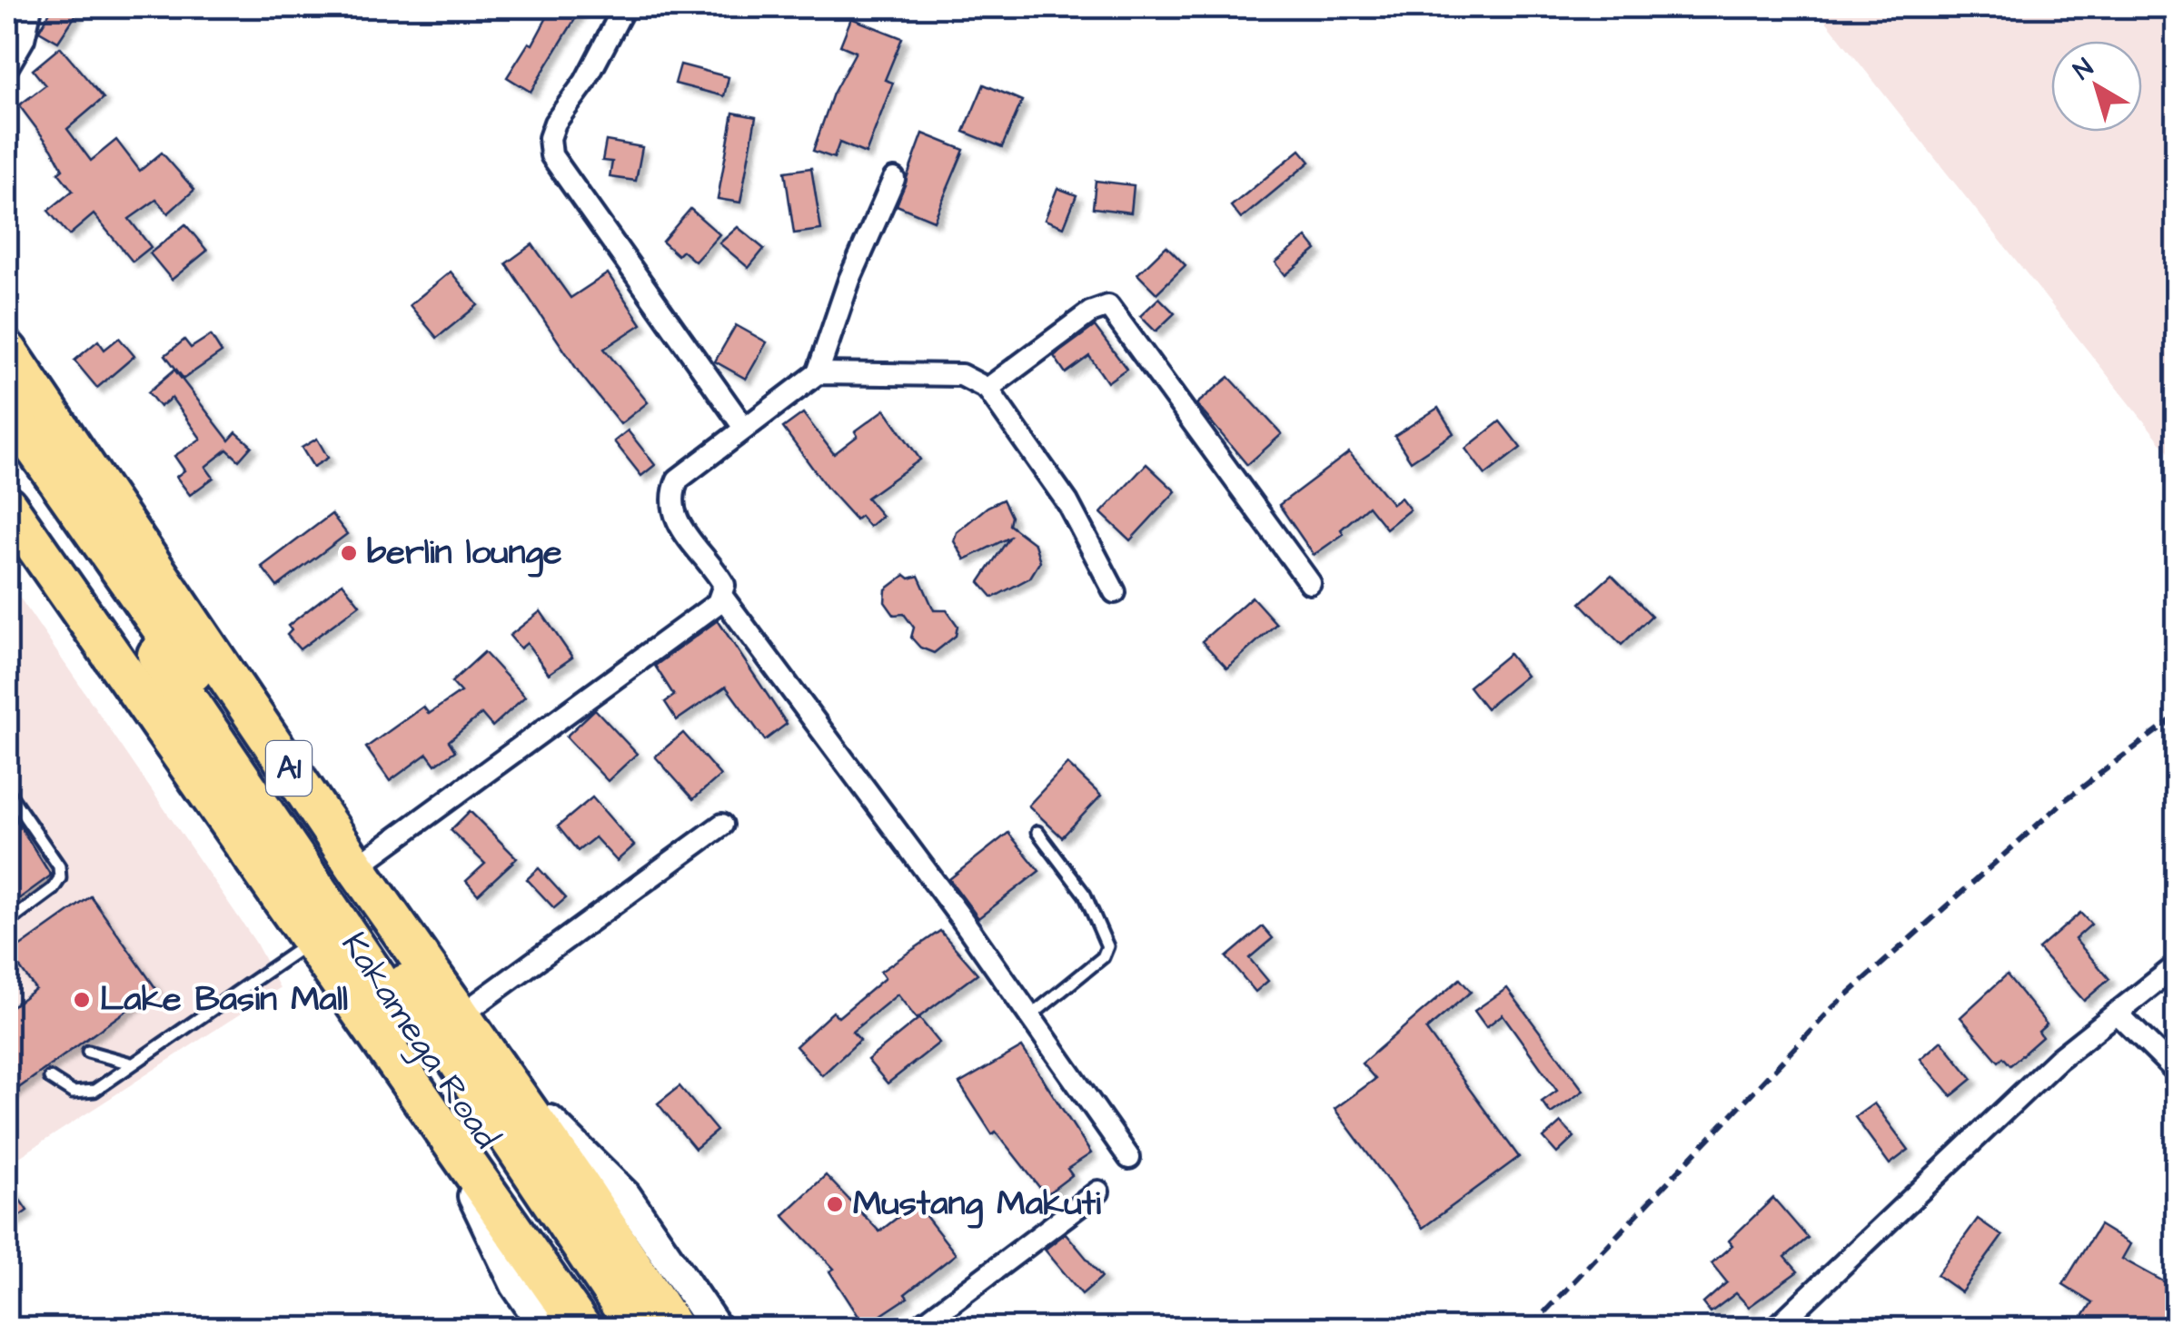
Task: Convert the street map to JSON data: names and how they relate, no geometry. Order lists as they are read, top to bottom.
{
  "streets": {
    "highway": ["A1", "Kakamega Road"]
  },
  "places": ["berlin lounge", "Lake Basin Mall", "Mustang Makuti"],
  "north": "top left"
}
